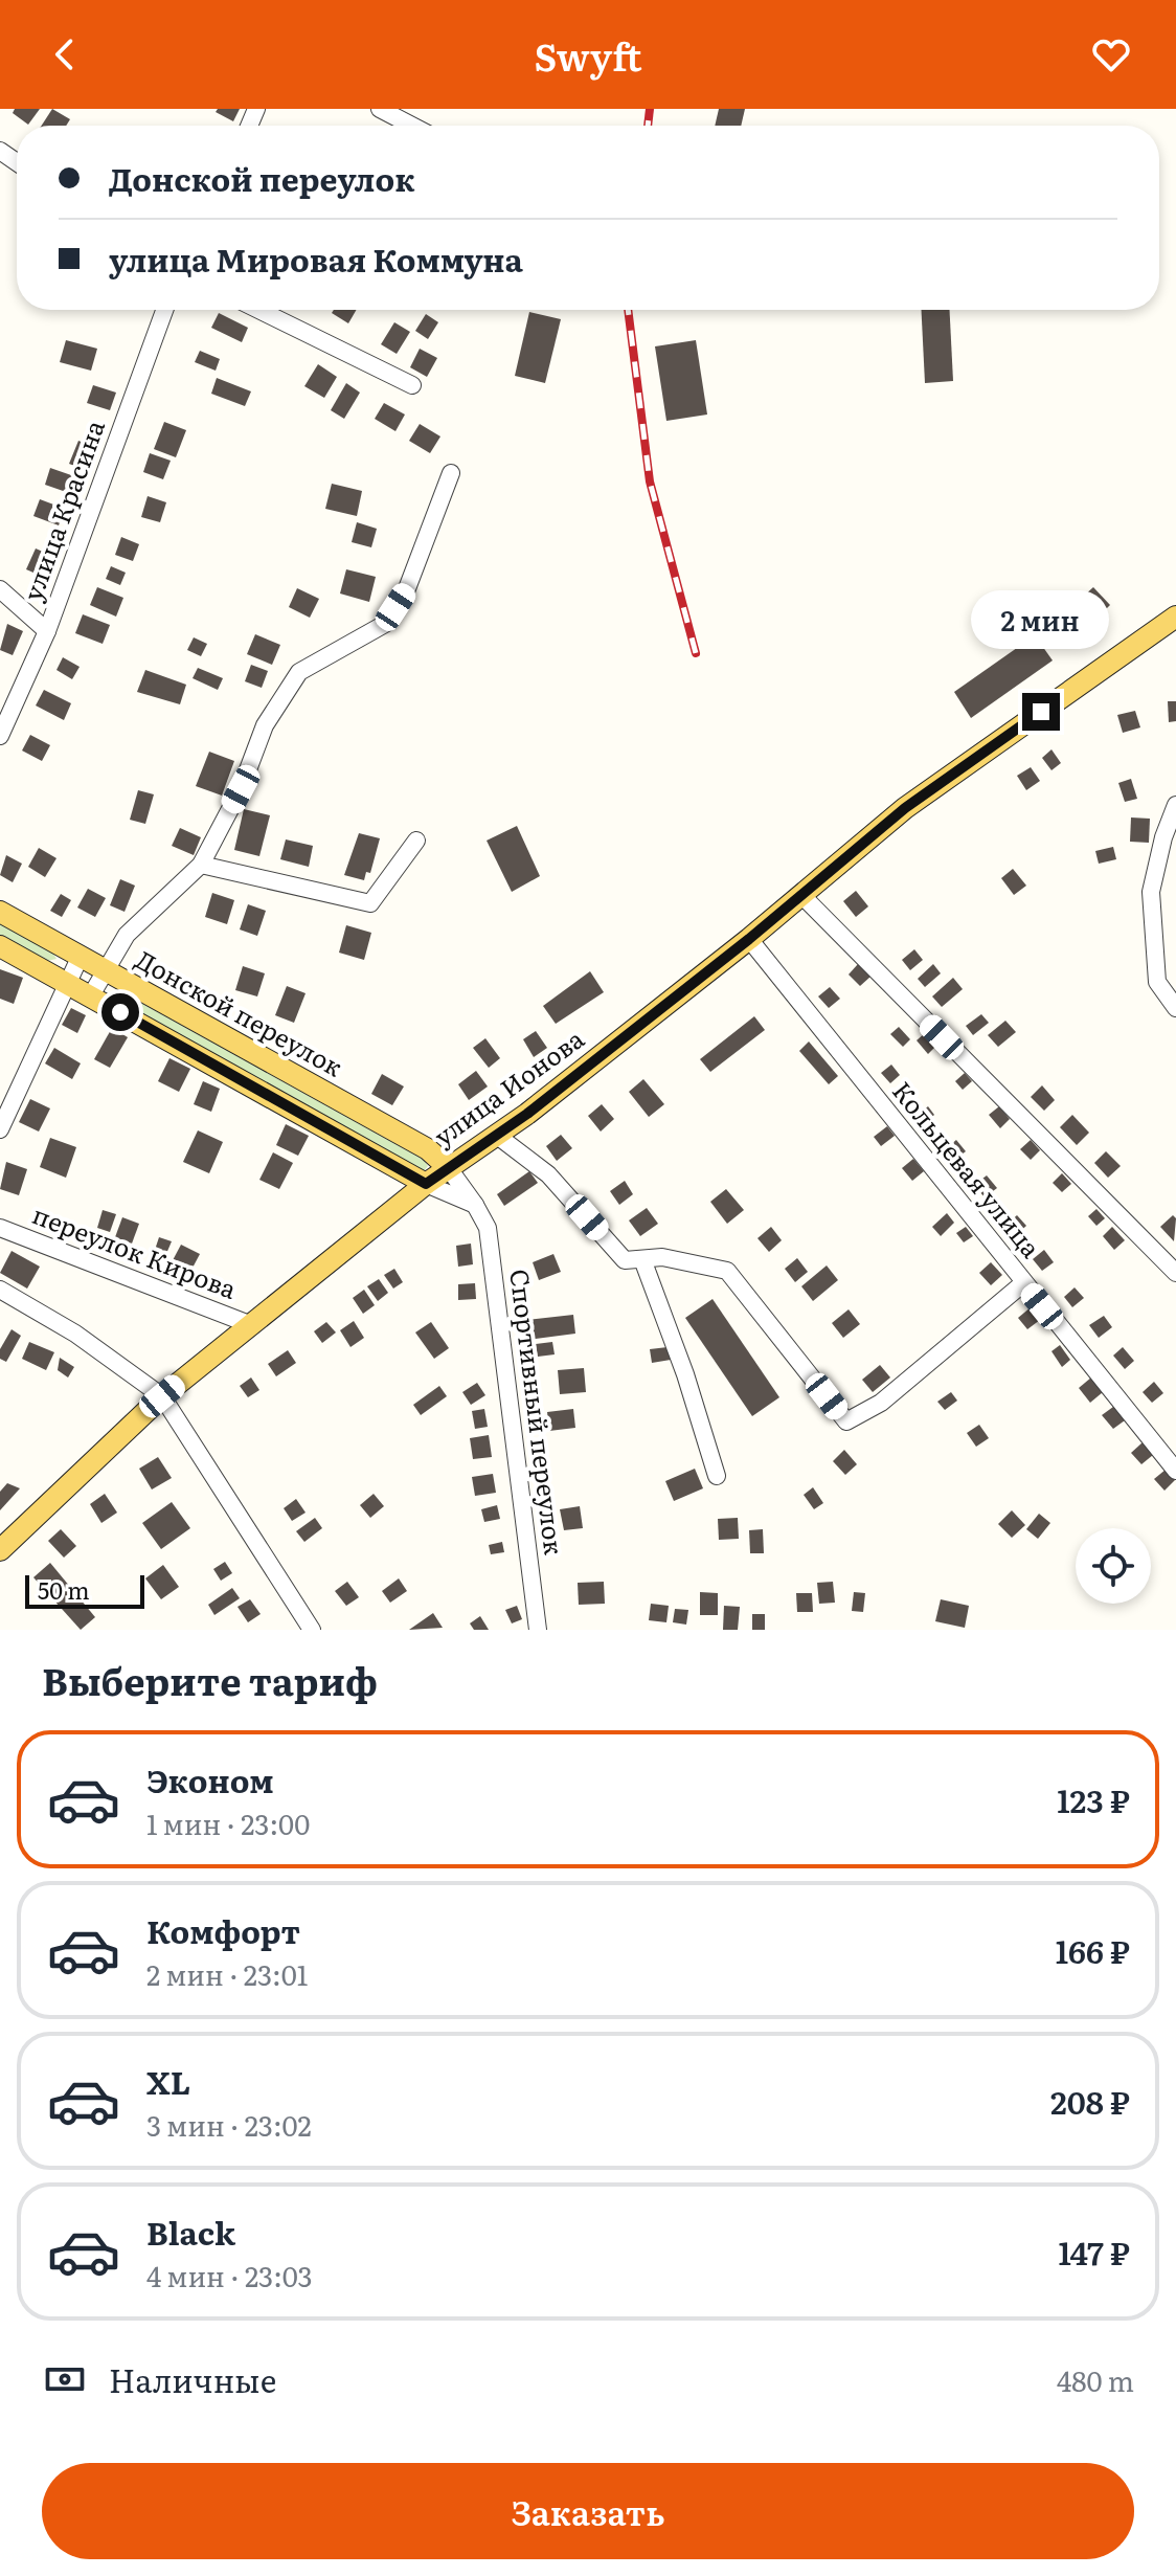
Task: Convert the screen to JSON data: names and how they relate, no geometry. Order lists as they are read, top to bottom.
{
  "streets": {
    "main road": ["Донской переулок", "улица Ионова"],
    "street": [
      "улица Красина",
      "Кольцевая улица",
      "переулок Кирова",
      "Спортивный переулок"
    ]
  },
  "crossings": [
    ["Донской переулок", "улица Ионова"],
    ["Донской переулок", "Спортивный переулок"],
    ["улица Ионова", "Кольцевая улица"],
    ["улица Ионова", "переулок Кирова"],
    ["улица Ионова", "Спортивный переулок"]
  ],
  "scale_bar": "50 m",
  "page": {
    "header": "Swyft",
    "banner": ["Донской переулок", "улица Мировая Коммуна"],
    "bubble": "2 мин",
    "scale": "50 m",
    "heading": "Выберите тариф",
    "list": [
      {
        "name": "Эконом",
        "note": "1 мин · 23:00",
        "value": "123 ₽"
      },
      {
        "name": "Комфорт",
        "note": "2 мин · 23:01",
        "value": "166 ₽"
      },
      {
        "name": "XL",
        "note": "3 мин · 23:02",
        "value": "208 ₽"
      },
      {
        "name": "Black",
        "note": "4 мин · 23:03",
        "value": "147 ₽"
      }
    ],
    "pay": ["Наличные", "480 m"],
    "buttons": "Заказать"
  }
}
